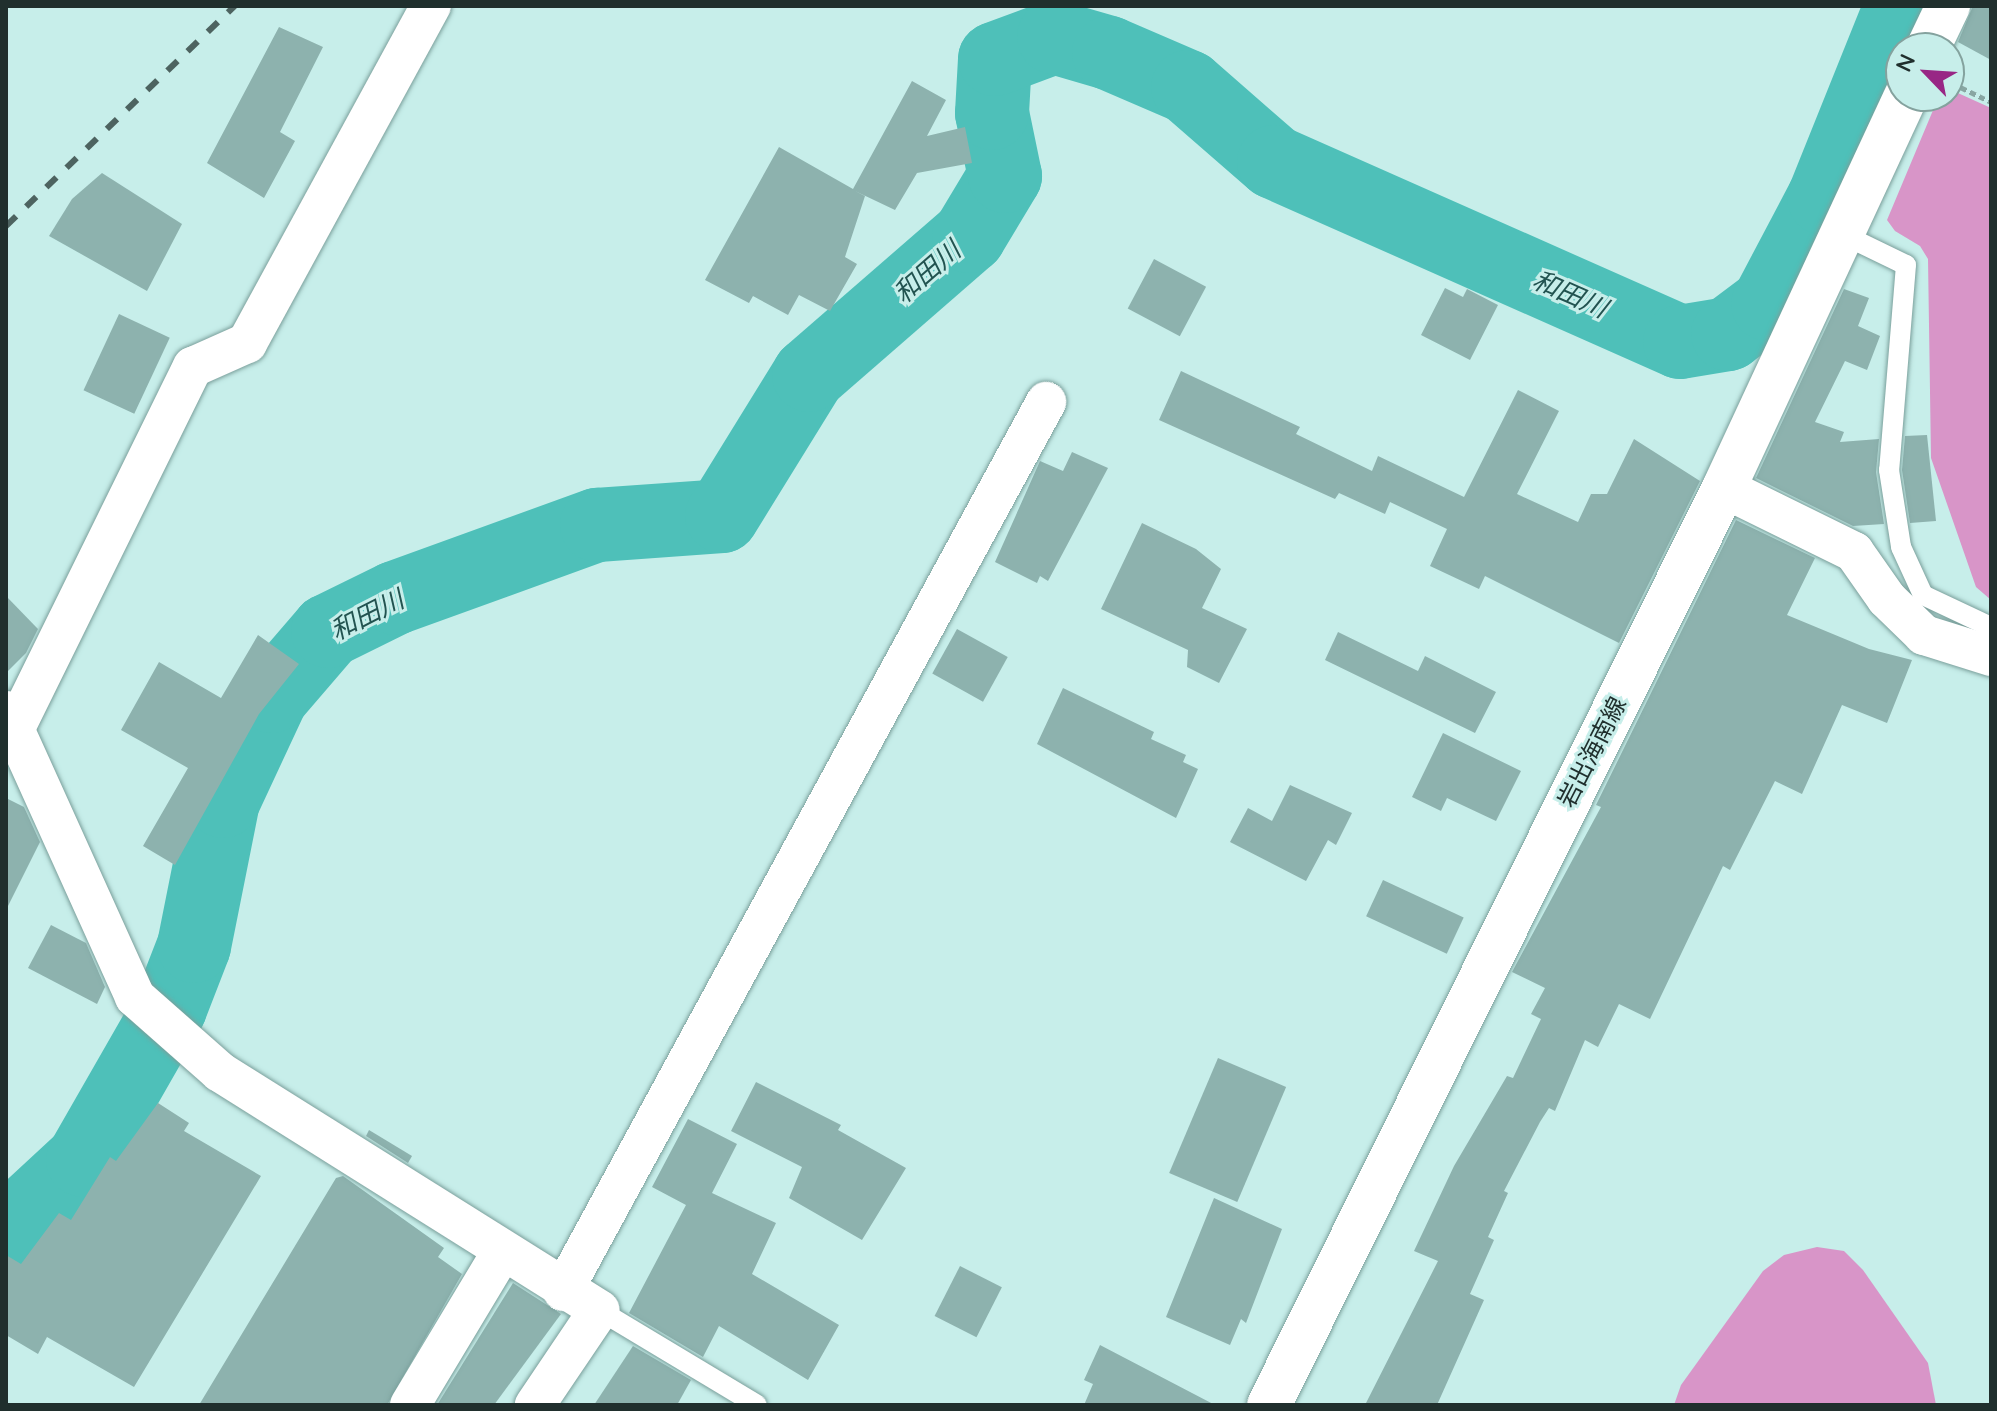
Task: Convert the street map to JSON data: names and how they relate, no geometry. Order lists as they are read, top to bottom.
{
  "streets": {
    "main road": ["岩出海南線"]
  },
  "water": ["和田川"],
  "north": "top left"
}
